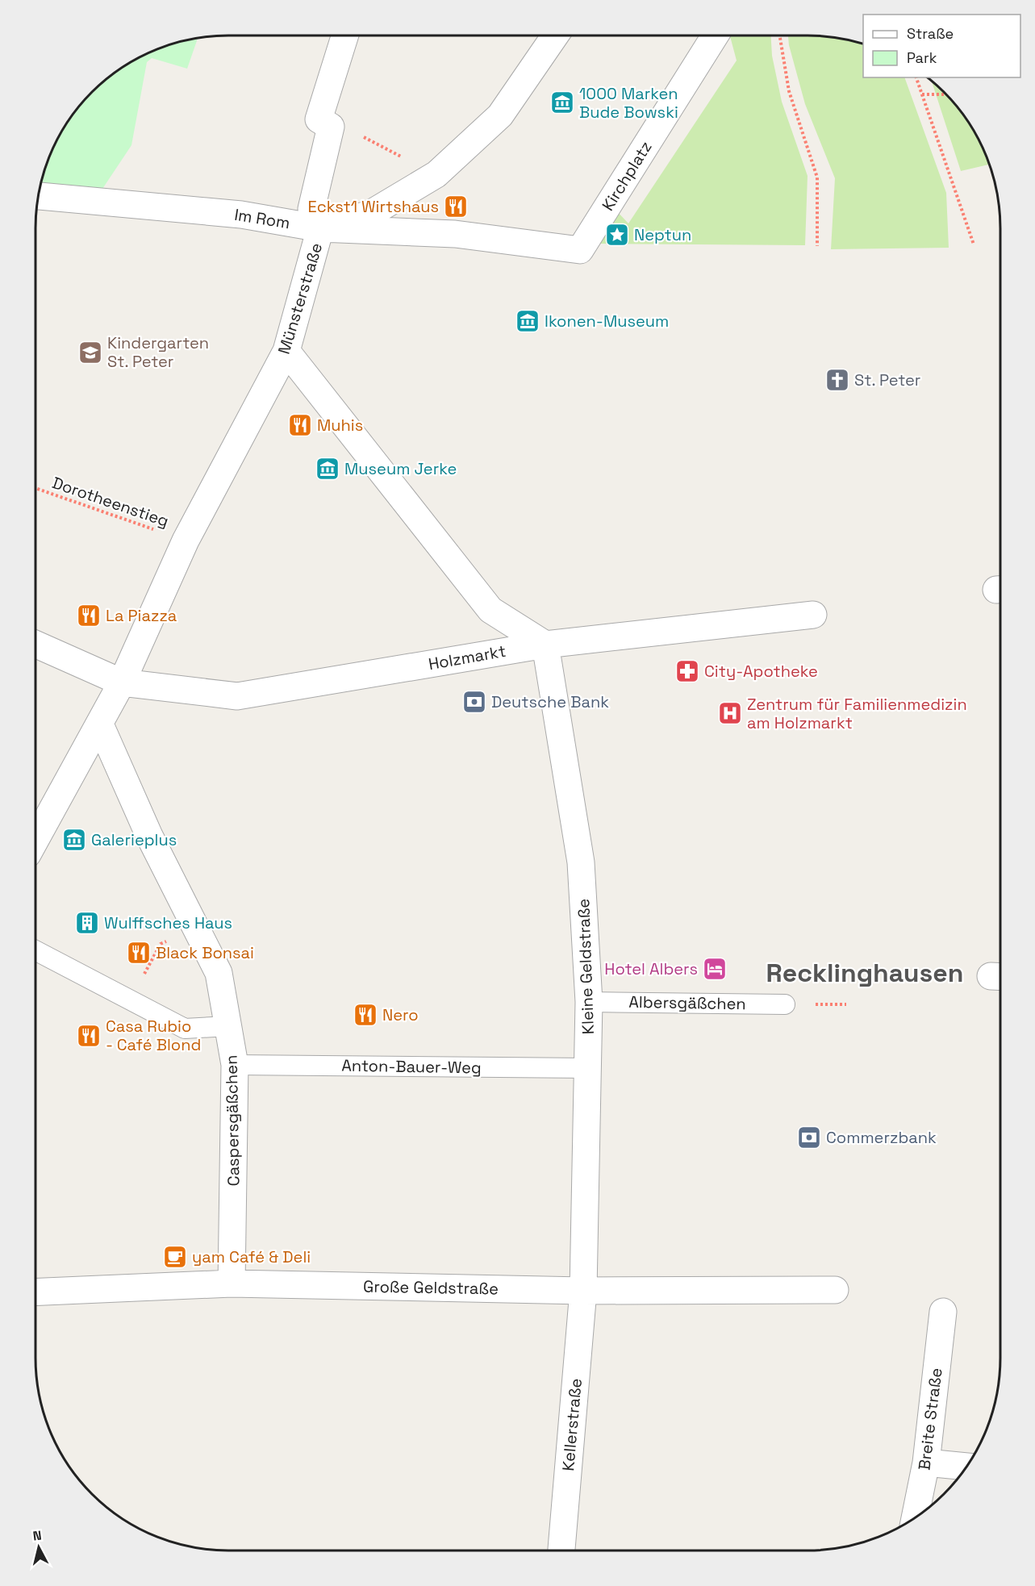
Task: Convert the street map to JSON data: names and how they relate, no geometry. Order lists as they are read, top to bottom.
{
  "streets": {
    "street": [
      "Kirchplatz",
      "Im Rom",
      "Münsterstraße",
      "Holzmarkt",
      "Kleine Geldstraße",
      "Caspersgäßchen",
      "Große Geldstraße",
      "Breite Straße",
      "Kellerstraße"
    ],
    "lane": ["Albersgäßchen", "Anton-Bauer-Weg"],
    "path": ["Dorotheenstieg"]
  },
  "crossings": [
    ["Kirchplatz", "Im Rom"],
    ["Im Rom", "Münsterstraße"],
    ["Münsterstraße", "Dorotheenstieg"],
    ["Münsterstraße", "Holzmarkt"],
    ["Münsterstraße", "Caspersgäßchen"],
    ["Holzmarkt", "Kleine Geldstraße"],
    ["Kleine Geldstraße", "Albersgäßchen"],
    ["Kleine Geldstraße", "Anton-Bauer-Weg"],
    ["Kleine Geldstraße", "Große Geldstraße"],
    ["Kleine Geldstraße", "Kellerstraße"],
    ["Anton-Bauer-Weg", "Caspersgäßchen"],
    ["Caspersgäßchen", "Große Geldstraße"],
    ["Große Geldstraße", "Kellerstraße"]
  ],
  "districts": ["Recklinghausen"],
  "places": {
    "museum": [
      "1000 Marken Bude Bowski",
      "Ikonen-Museum",
      "Museum Jerke",
      "Galerieplus"
    ],
    "restaurant": [
      "Eckst1 Wirtshaus",
      "Muhis",
      "La Piazza",
      "Black Bonsai",
      "Nero",
      "Casa Rubio - Café Blond"
    ],
    "place": ["Neptun"],
    "school or university": ["Kindergarten St. Peter"],
    "church": ["St. Peter"],
    "pharmacy": ["City-Apotheke"],
    "bank": ["Deutsche Bank", "Commerzbank"],
    "hospital": ["Zentrum für Familienmedizin am Holzmarkt"],
    "building": ["Wulffsches Haus"],
    "hotel": ["Hotel Albers"],
    "cafe": ["yam Café & Deli"]
  },
  "legend": ["Straße", "Park"],
  "north": "top"
}
